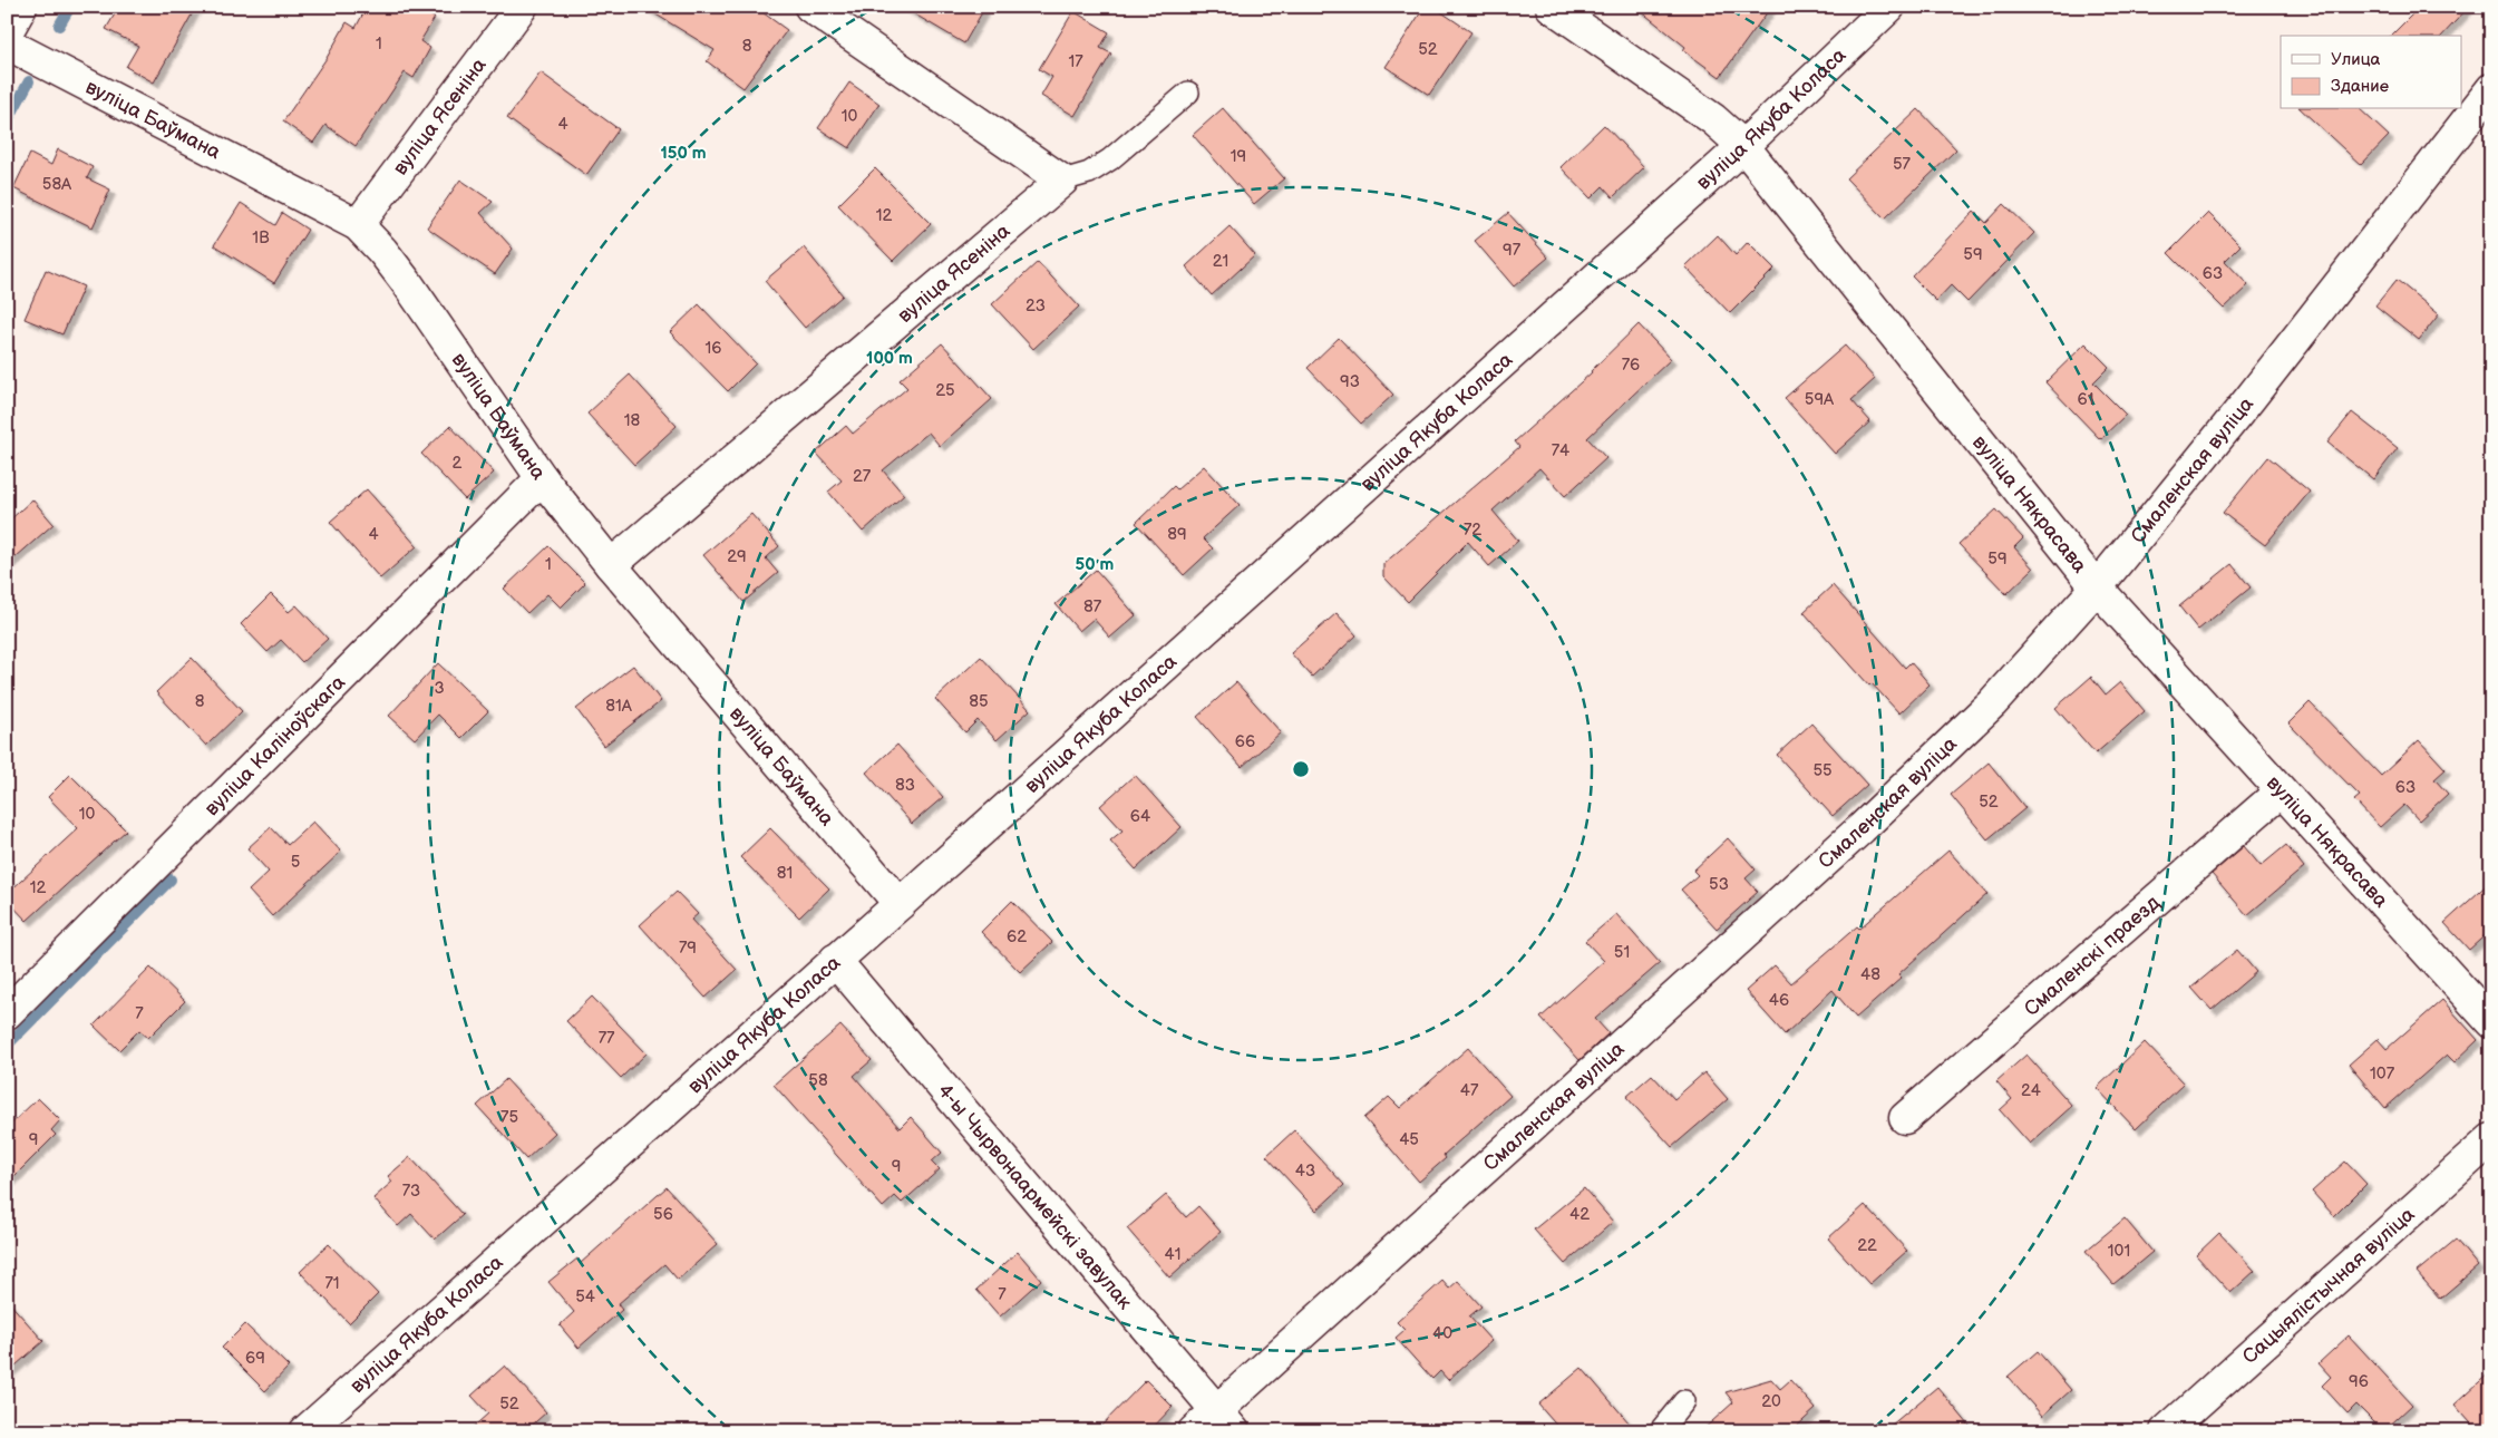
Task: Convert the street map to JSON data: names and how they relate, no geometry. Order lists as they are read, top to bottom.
{
  "streets": {
    "street": [
      "вуліца Ясеніна",
      "вуліца Якуба Коласа",
      "вуліца Баўмана",
      "Смаленская вуліца",
      "вуліца Някрасава",
      "вуліца Каліноўскага",
      "Смаленскі праезд",
      "4-ы Чырвонаармейскі завулак",
      "Сацыялістычная вуліца"
    ]
  },
  "crossings": [
    ["вуліца Ясеніна", "вуліца Баўмана"],
    ["вуліца Якуба Коласа", "вуліца Баўмана"],
    ["вуліца Якуба Коласа", "вуліца Някрасава"],
    ["вуліца Якуба Коласа", "4-ы Чырвонаармейскі завулак"],
    ["вуліца Баўмана", "вуліца Каліноўскага"],
    ["Смаленская вуліца", "вуліца Някрасава"],
    ["Смаленская вуліца", "4-ы Чырвонаармейскі завулак"],
    ["вуліца Някрасава", "Смаленскі праезд"]
  ],
  "house_numbers": [
    "1",
    "8",
    "52",
    "17",
    "10",
    "4",
    "19",
    "57",
    "58А",
    "12",
    "1В",
    "97",
    "59",
    "21",
    "63",
    "23",
    "16",
    "76",
    "93",
    "25",
    "59А",
    "61",
    "18",
    "74",
    "2",
    "27",
    "72",
    "4",
    "89",
    "29",
    "59",
    "1",
    "87",
    "3",
    "8",
    "85",
    "81А",
    "66",
    "55",
    "83",
    "63",
    "52",
    "10",
    "64",
    "5",
    "81",
    "53",
    "12",
    "62",
    "79",
    "51",
    "48",
    "46",
    "7",
    "77",
    "107",
    "58",
    "47",
    "24",
    "75",
    "9",
    "45",
    "9",
    "43",
    "73",
    "56",
    "42",
    "22",
    "101",
    "41",
    "71",
    "7",
    "54",
    "40",
    "69",
    "96",
    "20",
    "52"
  ],
  "legend": ["Улица", "Здание"],
  "rings": ["150 m", "100 m", "50 m"]
}
